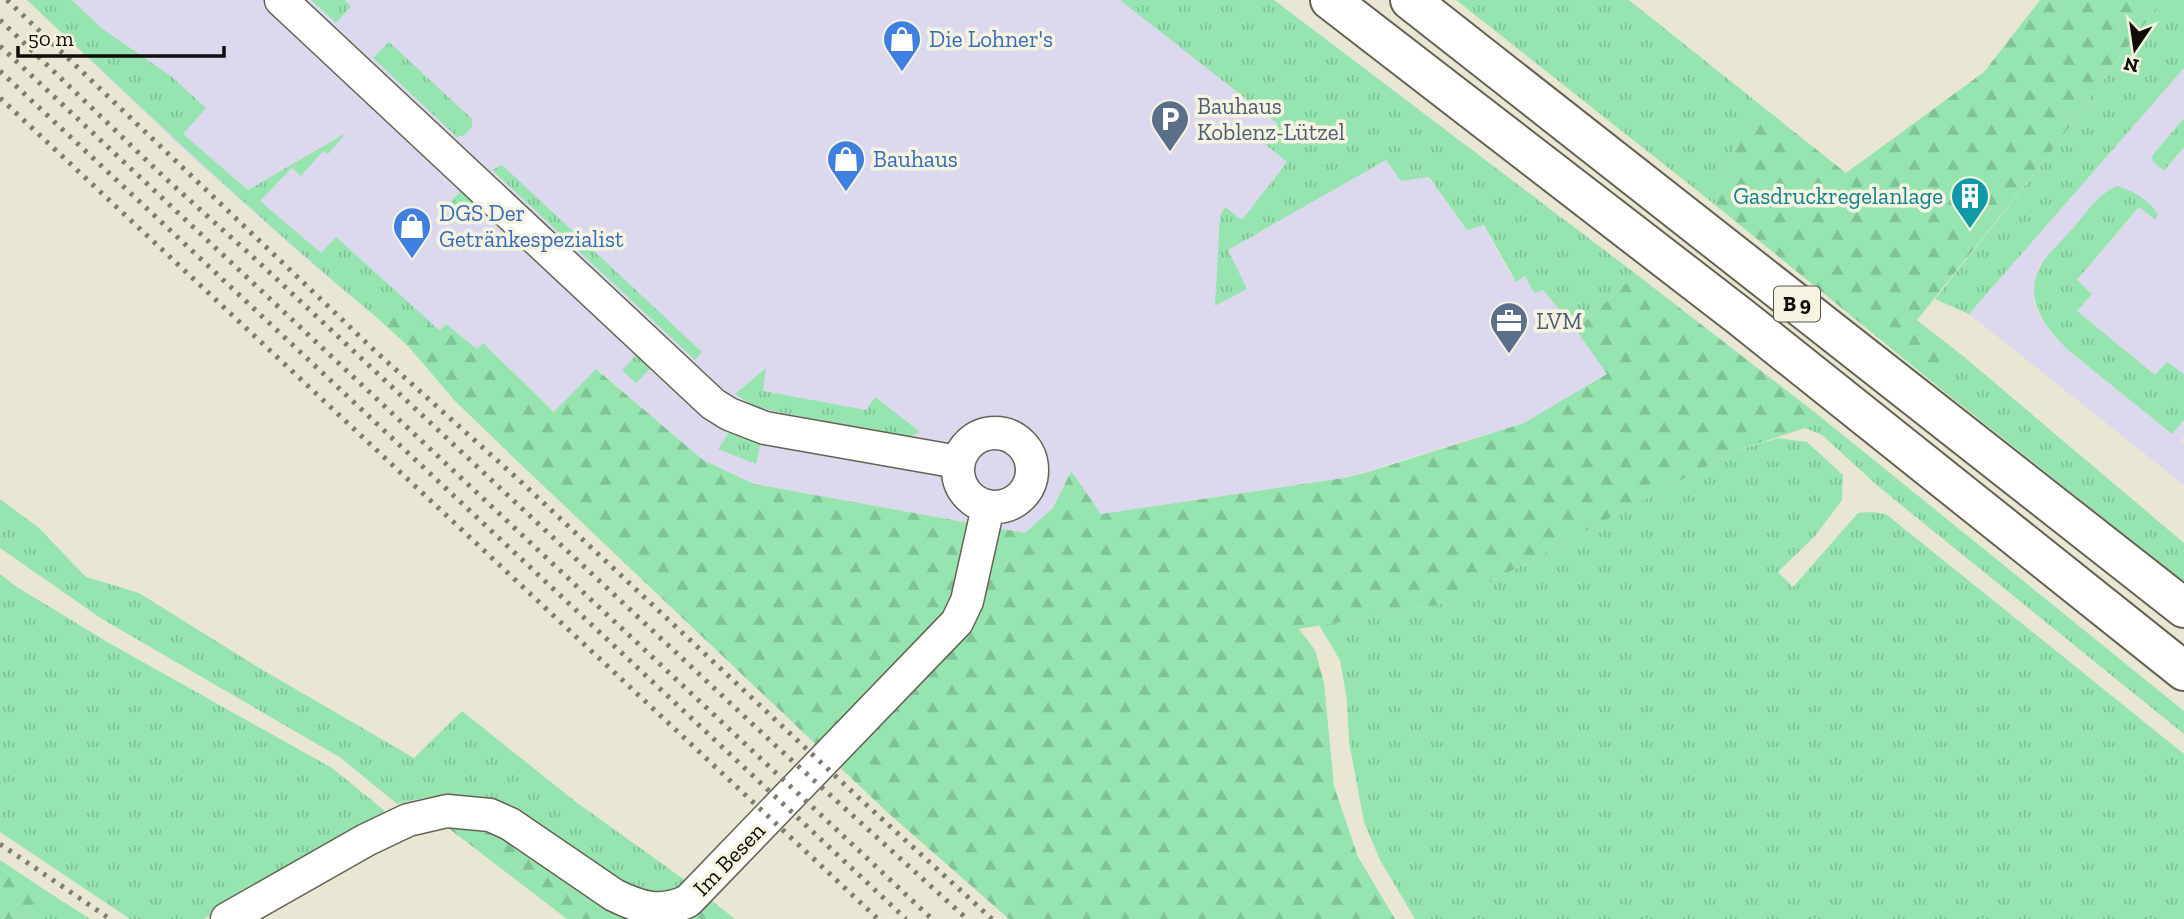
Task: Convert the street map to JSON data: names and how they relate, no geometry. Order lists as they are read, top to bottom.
{
  "streets": {
    "highway": ["B 9"],
    "street": ["Im Besen"]
  },
  "places": {
    "shop": ["Die Lohner's", "Bauhaus", "DGS Der Getränkespezialist"],
    "parking": ["Bauhaus Koblenz-Lützel"],
    "building": ["Gasdruckregelanlage"],
    "office": ["LVM"]
  },
  "scale_bar": "50 m",
  "north": "bottom"
}
